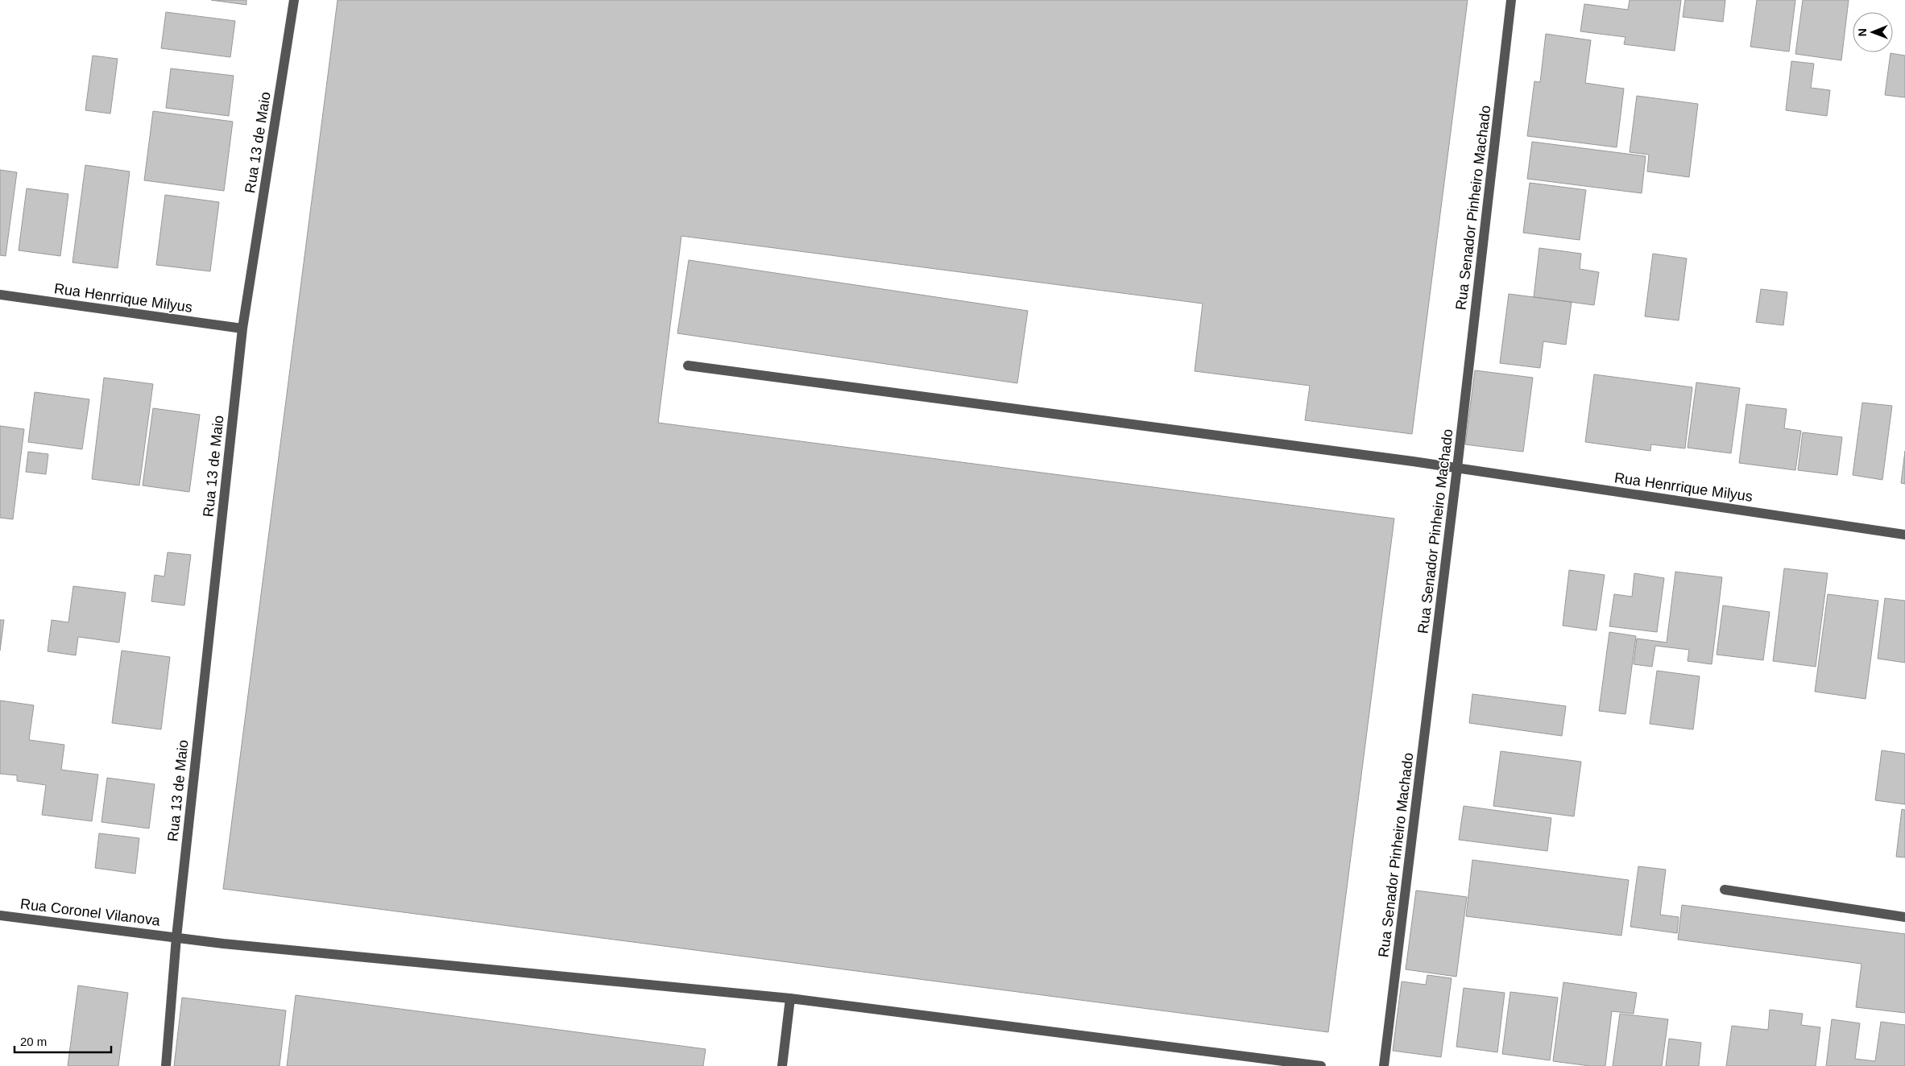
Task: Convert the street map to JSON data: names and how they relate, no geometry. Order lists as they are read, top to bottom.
{
  "streets": {
    "street": [
      "Rua 13 de Maio",
      "Rua Senador Pinheiro Machado",
      "Rua Henrrique Milyus",
      "Rua Coronel Vilanova"
    ]
  },
  "crossings": [
    ["Rua 13 de Maio", "Rua Henrrique Milyus"],
    ["Rua 13 de Maio", "Rua Coronel Vilanova"],
    ["Rua Senador Pinheiro Machado", "Rua Henrrique Milyus"]
  ],
  "scale_bar": "20 m",
  "north": "left"
}
